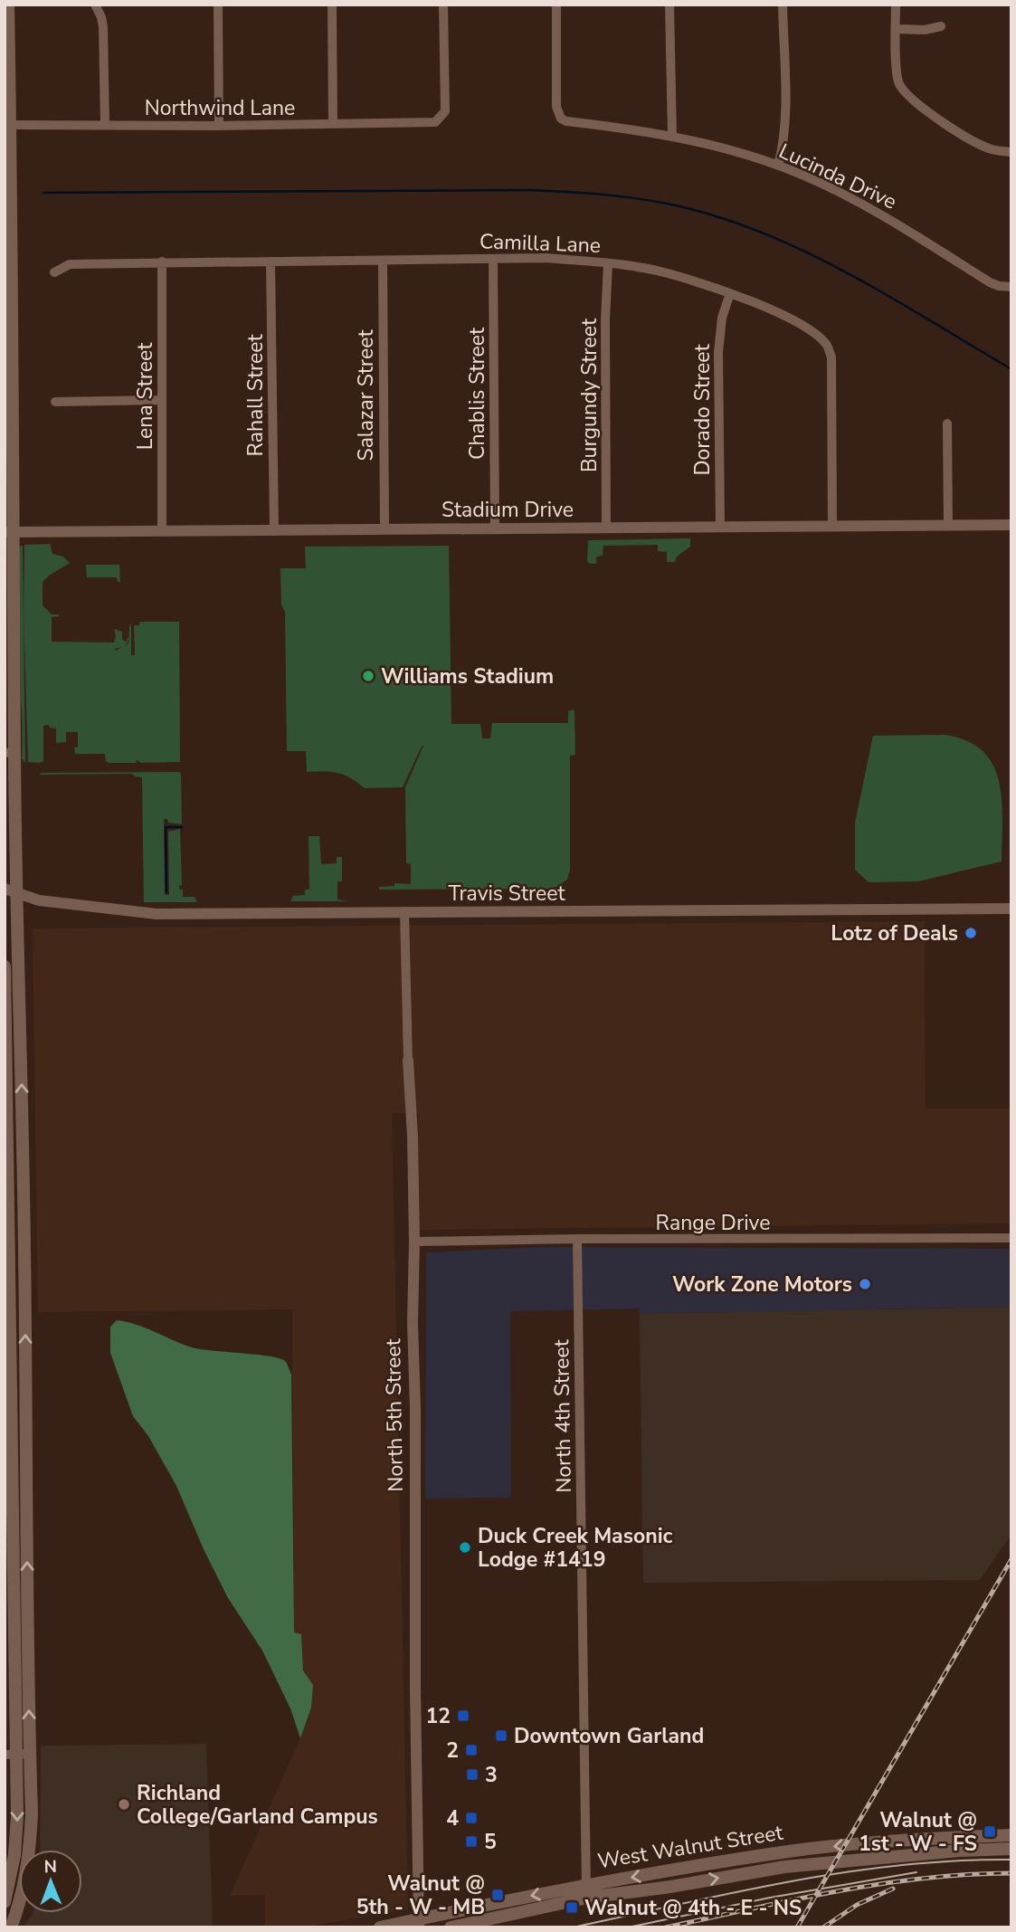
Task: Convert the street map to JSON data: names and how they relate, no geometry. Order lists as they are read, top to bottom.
{
  "streets": {
    "main road": ["West Walnut Street"],
    "street": [
      "Northwind Lane",
      "Lucinda Drive",
      "Camilla Lane",
      "Chablis Street",
      "Rahall Street",
      "Salazar Street",
      "Burgundy Street",
      "Lena Street",
      "Dorado Street",
      "Stadium Drive",
      "Travis Street",
      "Range Drive",
      "North 5th Street",
      "North 4th Street"
    ]
  },
  "crossings": [
    ["Camilla Lane", "Chablis Street"],
    ["Camilla Lane", "Rahall Street"],
    ["Camilla Lane", "Salazar Street"],
    ["Camilla Lane", "Burgundy Street"],
    ["Camilla Lane", "Lena Street"],
    ["Camilla Lane", "Dorado Street"],
    ["Camilla Lane", "Stadium Drive"],
    ["Chablis Street", "Stadium Drive"],
    ["Rahall Street", "Stadium Drive"],
    ["Salazar Street", "Stadium Drive"],
    ["Burgundy Street", "Stadium Drive"],
    ["Lena Street", "Stadium Drive"],
    ["Dorado Street", "Stadium Drive"],
    ["Travis Street", "North 5th Street"],
    ["Range Drive", "North 5th Street"],
    ["Range Drive", "North 4th Street"],
    ["North 5th Street", "West Walnut Street"],
    ["North 4th Street", "West Walnut Street"]
  ],
  "places": {
    "other": [
      "Williams Stadium",
      "Lotz of Deals",
      "Work Zone Motors",
      "Duck Creek Masonic Lodge #1419",
      "Richland College/Garland Campus"
    ],
    "transit": [
      "12",
      "Downtown Garland",
      "2",
      "3",
      "4",
      "Walnut @ 1st - W - FS",
      "5",
      "Walnut @ 5th - W - MB",
      "Walnut @ 4th - E - NS"
    ]
  },
  "north": "top"
}
